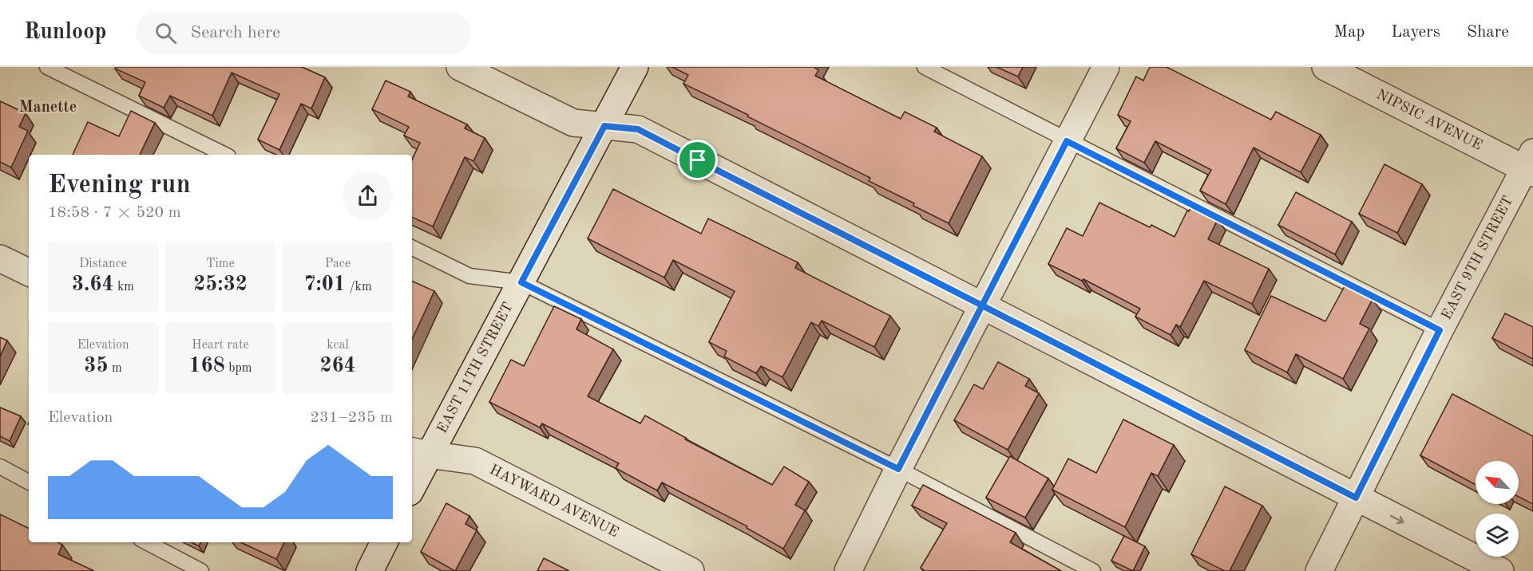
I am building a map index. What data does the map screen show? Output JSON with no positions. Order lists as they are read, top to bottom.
{
  "streets": {
    "street": [
      "NIPSIC AVENUE",
      "EAST 9TH STREET",
      "EAST 11TH STREET",
      "HAYWARD AVENUE"
    ]
  },
  "crossings": [
    ["NIPSIC AVENUE", "EAST 9TH STREET"],
    ["EAST 11TH STREET", "HAYWARD AVENUE"]
  ],
  "districts": ["Manette"],
  "north": "top left",
  "page": {
    "header": "Runloop",
    "search": "Search here",
    "nav": ["Map", "Layers", "Share"],
    "heading": ["Evening run", "18:58 · 7 × 520 m"],
    "stats": [
      ["Distance", "3.64 km"],
      ["Time", "25:32"],
      ["Pace", "7:01 /km"],
      ["Elevation", "35 m"],
      ["Heart rate", "168 bpm"],
      ["kcal", "264"]
    ],
    "chart": ["Elevation", "231–235 m"]
  }
}
